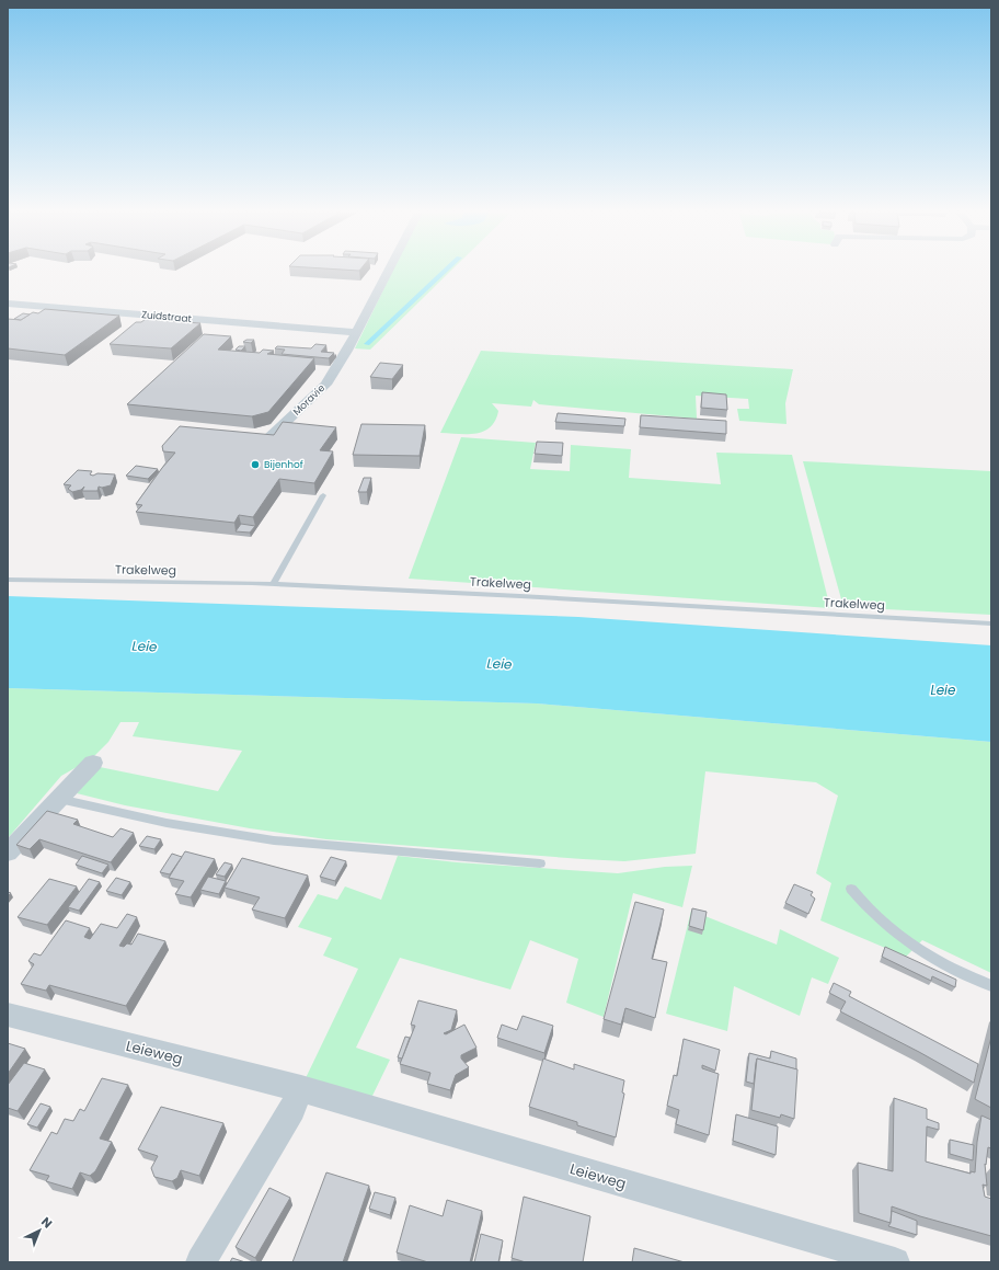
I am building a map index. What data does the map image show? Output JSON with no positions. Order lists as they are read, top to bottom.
{
  "streets": {
    "street": ["Zuidstraat", "Moravie", "Leieweg"],
    "lane": ["Trakelweg"]
  },
  "crossings": [
    ["Zuidstraat", "Moravie"]
  ],
  "water": ["Leie"],
  "places": ["Bijenhof"],
  "north": "top right"
}
